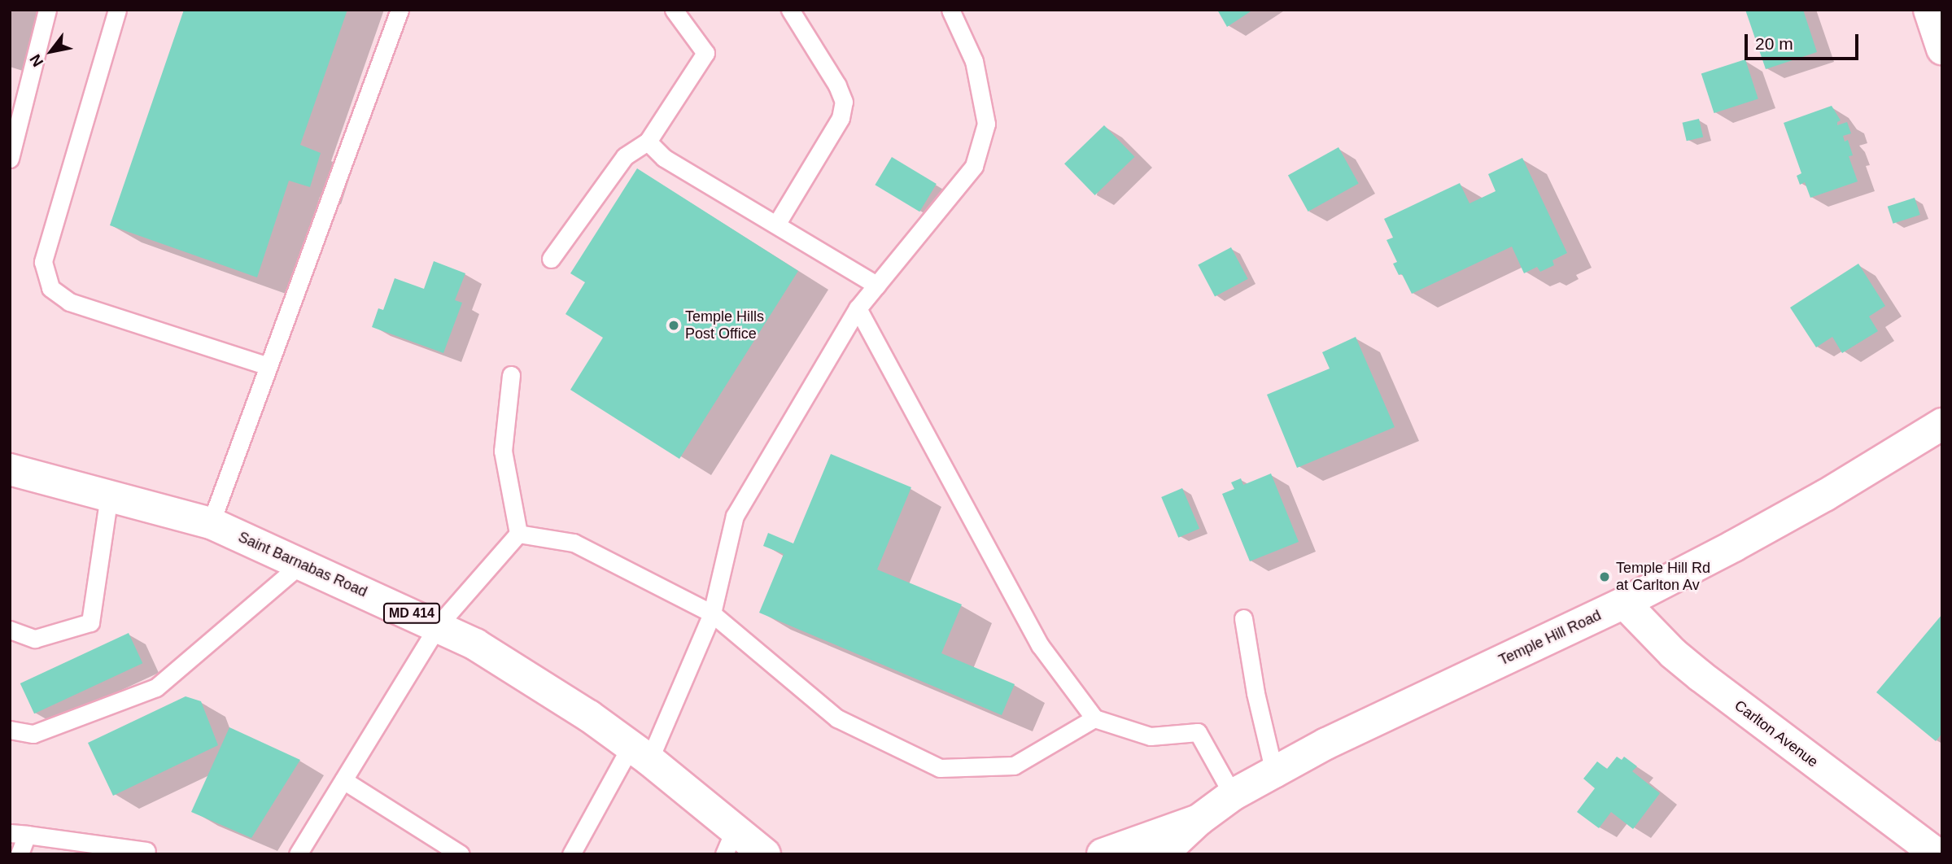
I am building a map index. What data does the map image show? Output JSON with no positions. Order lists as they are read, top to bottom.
{
  "streets": {
    "main road": [
      "Saint Barnabas Road",
      "MD 414",
      "Temple Hill Road",
      "Carlton Avenue"
    ]
  },
  "crossings": [
    ["Temple Hill Road", "Carlton Avenue"]
  ],
  "places": ["Temple Hills Post Office", "Temple Hill Rd at Carlton Av"],
  "scale_bar": "20 m",
  "north": "bottom left"
}
